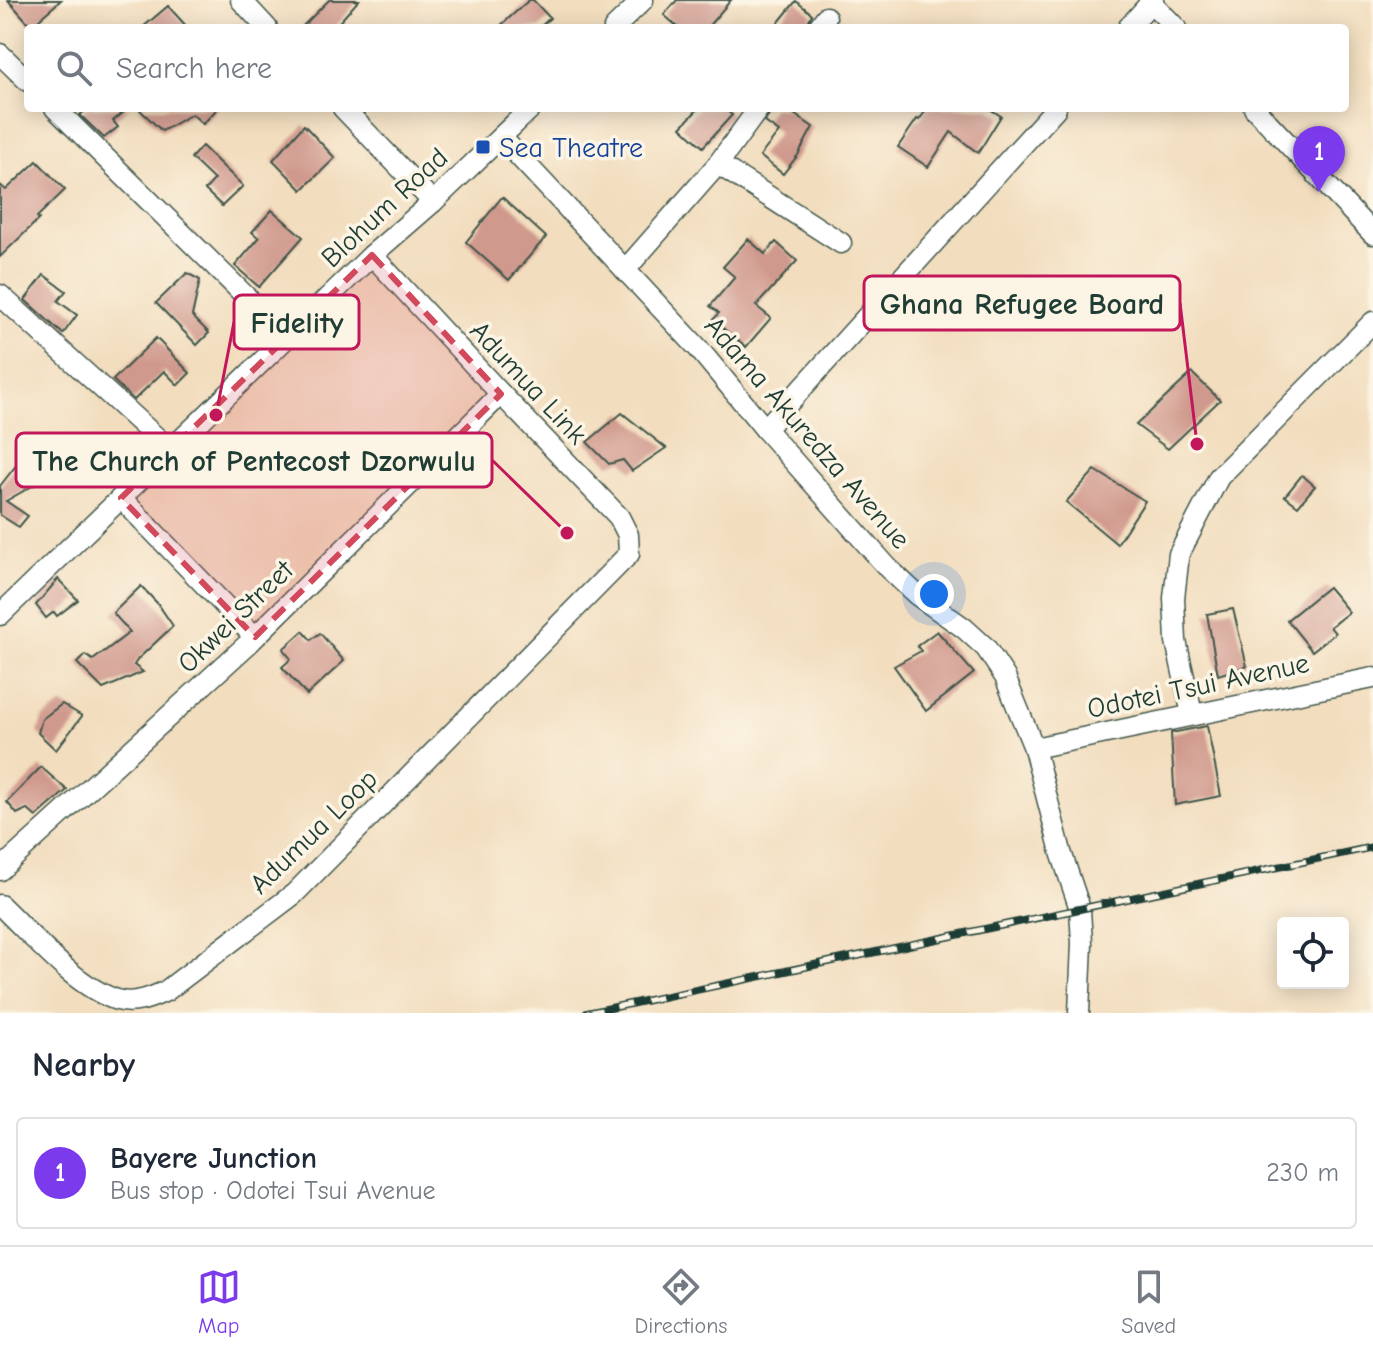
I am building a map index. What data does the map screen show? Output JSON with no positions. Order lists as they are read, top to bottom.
{
  "streets": {
    "street": [
      "Blohum Road",
      "Adumua Link",
      "Adama Akuredza Avenue",
      "Okwei Street",
      "Odotei Tsui Avenue",
      "Adumua Loop"
    ]
  },
  "crossings": [
    ["Blohum Road", "Adumua Link"],
    ["Blohum Road", "Adama Akuredza Avenue"],
    ["Adumua Link", "Okwei Street"],
    ["Adumua Link", "Adumua Loop"],
    ["Adama Akuredza Avenue", "Odotei Tsui Avenue"]
  ],
  "places": {
    "transit": ["Sea Theatre"],
    "other": ["Fidelity", "Ghana Refugee Board", "The Church of Pentecost Dzorwulu"]
  },
  "page": {
    "search": "Search here",
    "pins": "1",
    "heading": "Nearby",
    "list": [
      {
        "mark": "1",
        "name": "Bayere Junction",
        "note": "Bus stop · Odotei Tsui Avenue",
        "value": "230 m"
      }
    ],
    "nav": ["Map", "Directions", "Saved"]
  }
}
